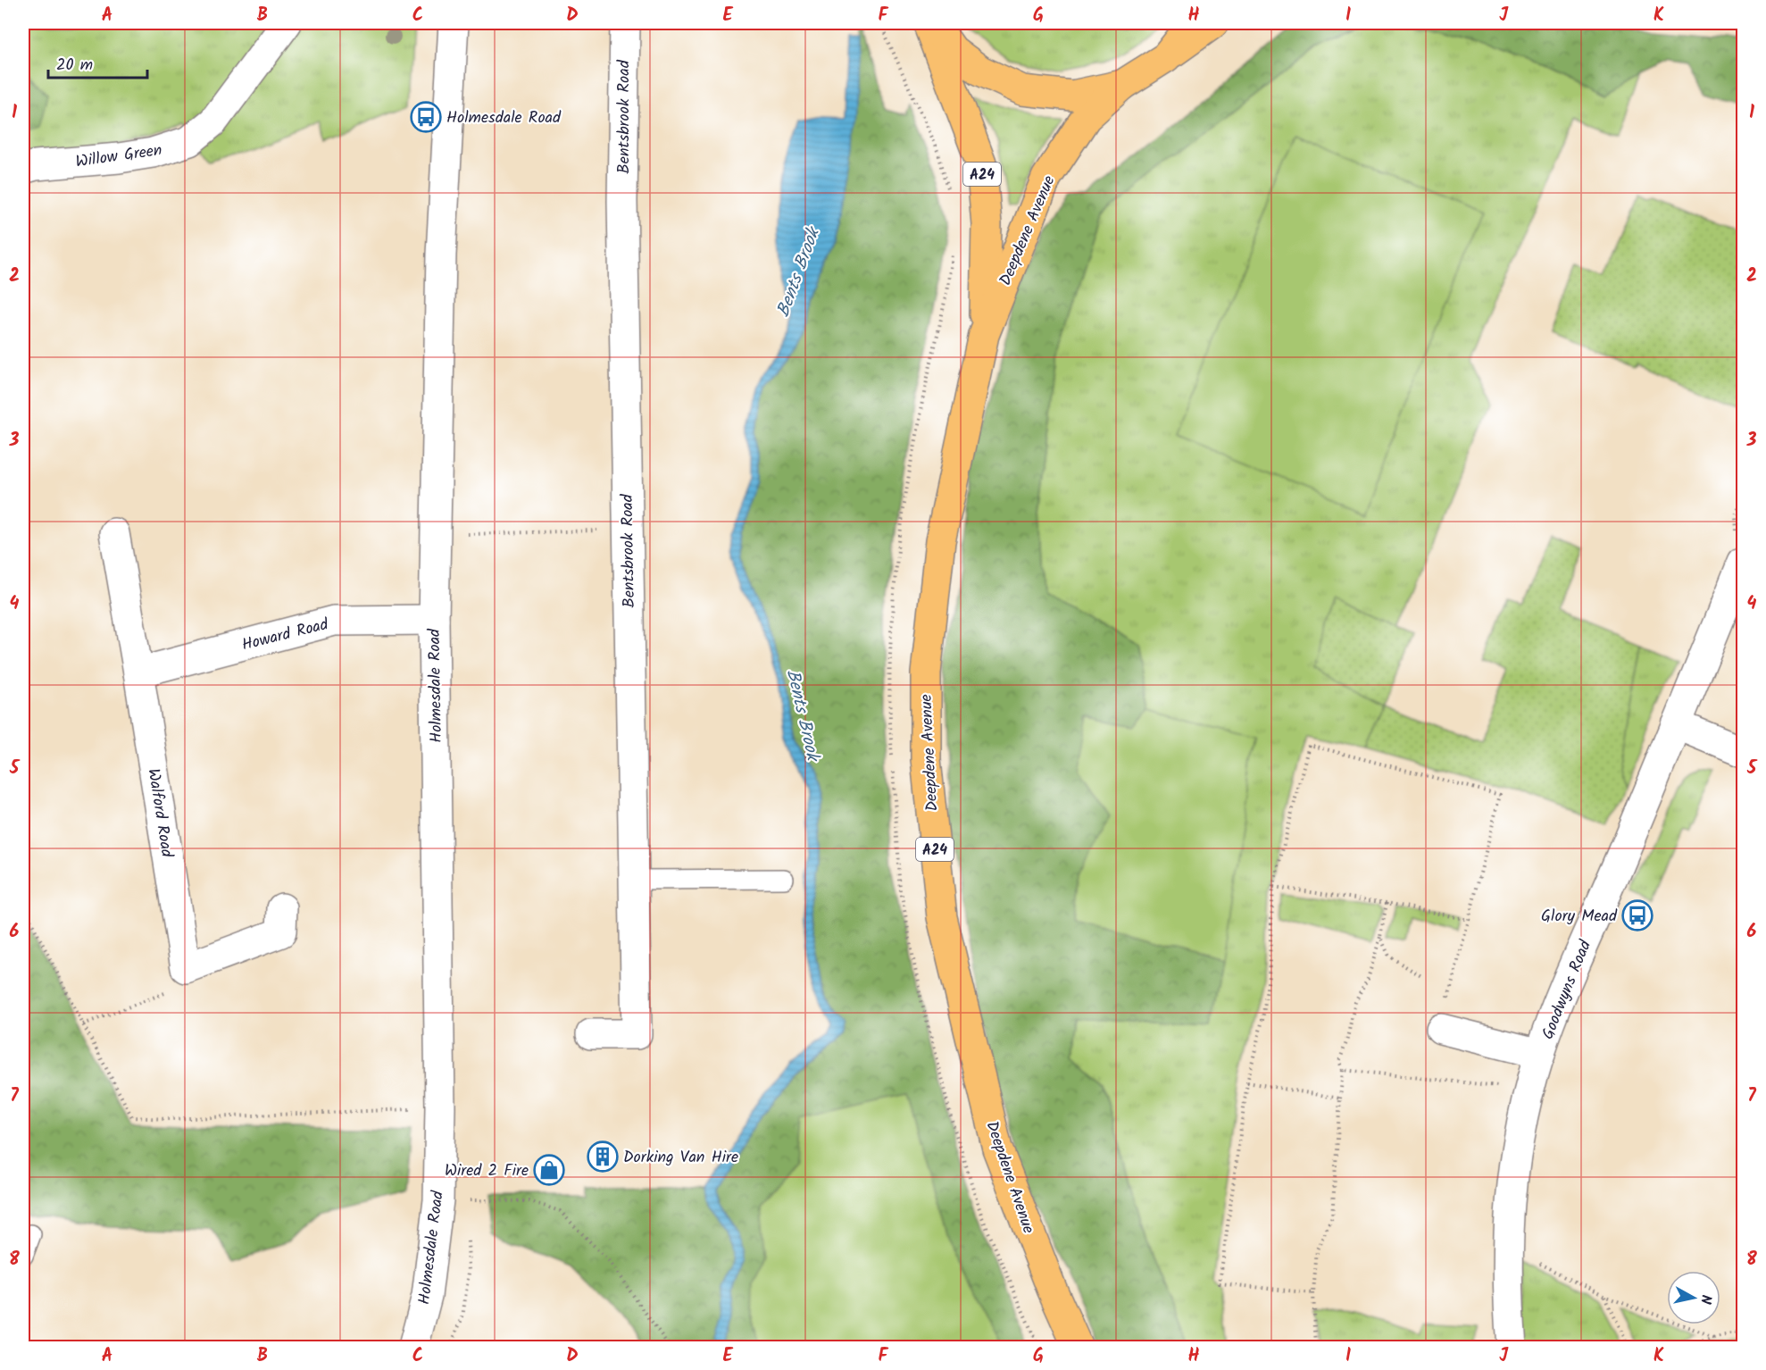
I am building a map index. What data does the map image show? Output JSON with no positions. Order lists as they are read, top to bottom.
{
  "streets": {
    "main road": ["A24", "Deepdene Avenue"],
    "street": [
      "Bentsbrook Road",
      "Willow Green",
      "Howard Road",
      "Holmesdale Road",
      "Walford Road",
      "Goodwyns Road"
    ]
  },
  "crossings": [
    ["Howard Road", "Holmesdale Road"],
    ["Howard Road", "Walford Road"]
  ],
  "water": ["Bents Brook"],
  "places": {
    "bus stop": ["Holmesdale Road", "Glory Mead"],
    "building": ["Dorking Van Hire"],
    "shop": ["Wired 2 Fire"]
  },
  "scale_bar": "20 m",
  "north": "right",
  "grid": {
    "columns": [
      "A",
      "B",
      "C",
      "D",
      "E",
      "F",
      "G",
      "H",
      "I",
      "J",
      "K"
    ],
    "rows": [
      "1",
      "2",
      "3",
      "4",
      "5",
      "6",
      "7",
      "8"
    ]
  }
}
